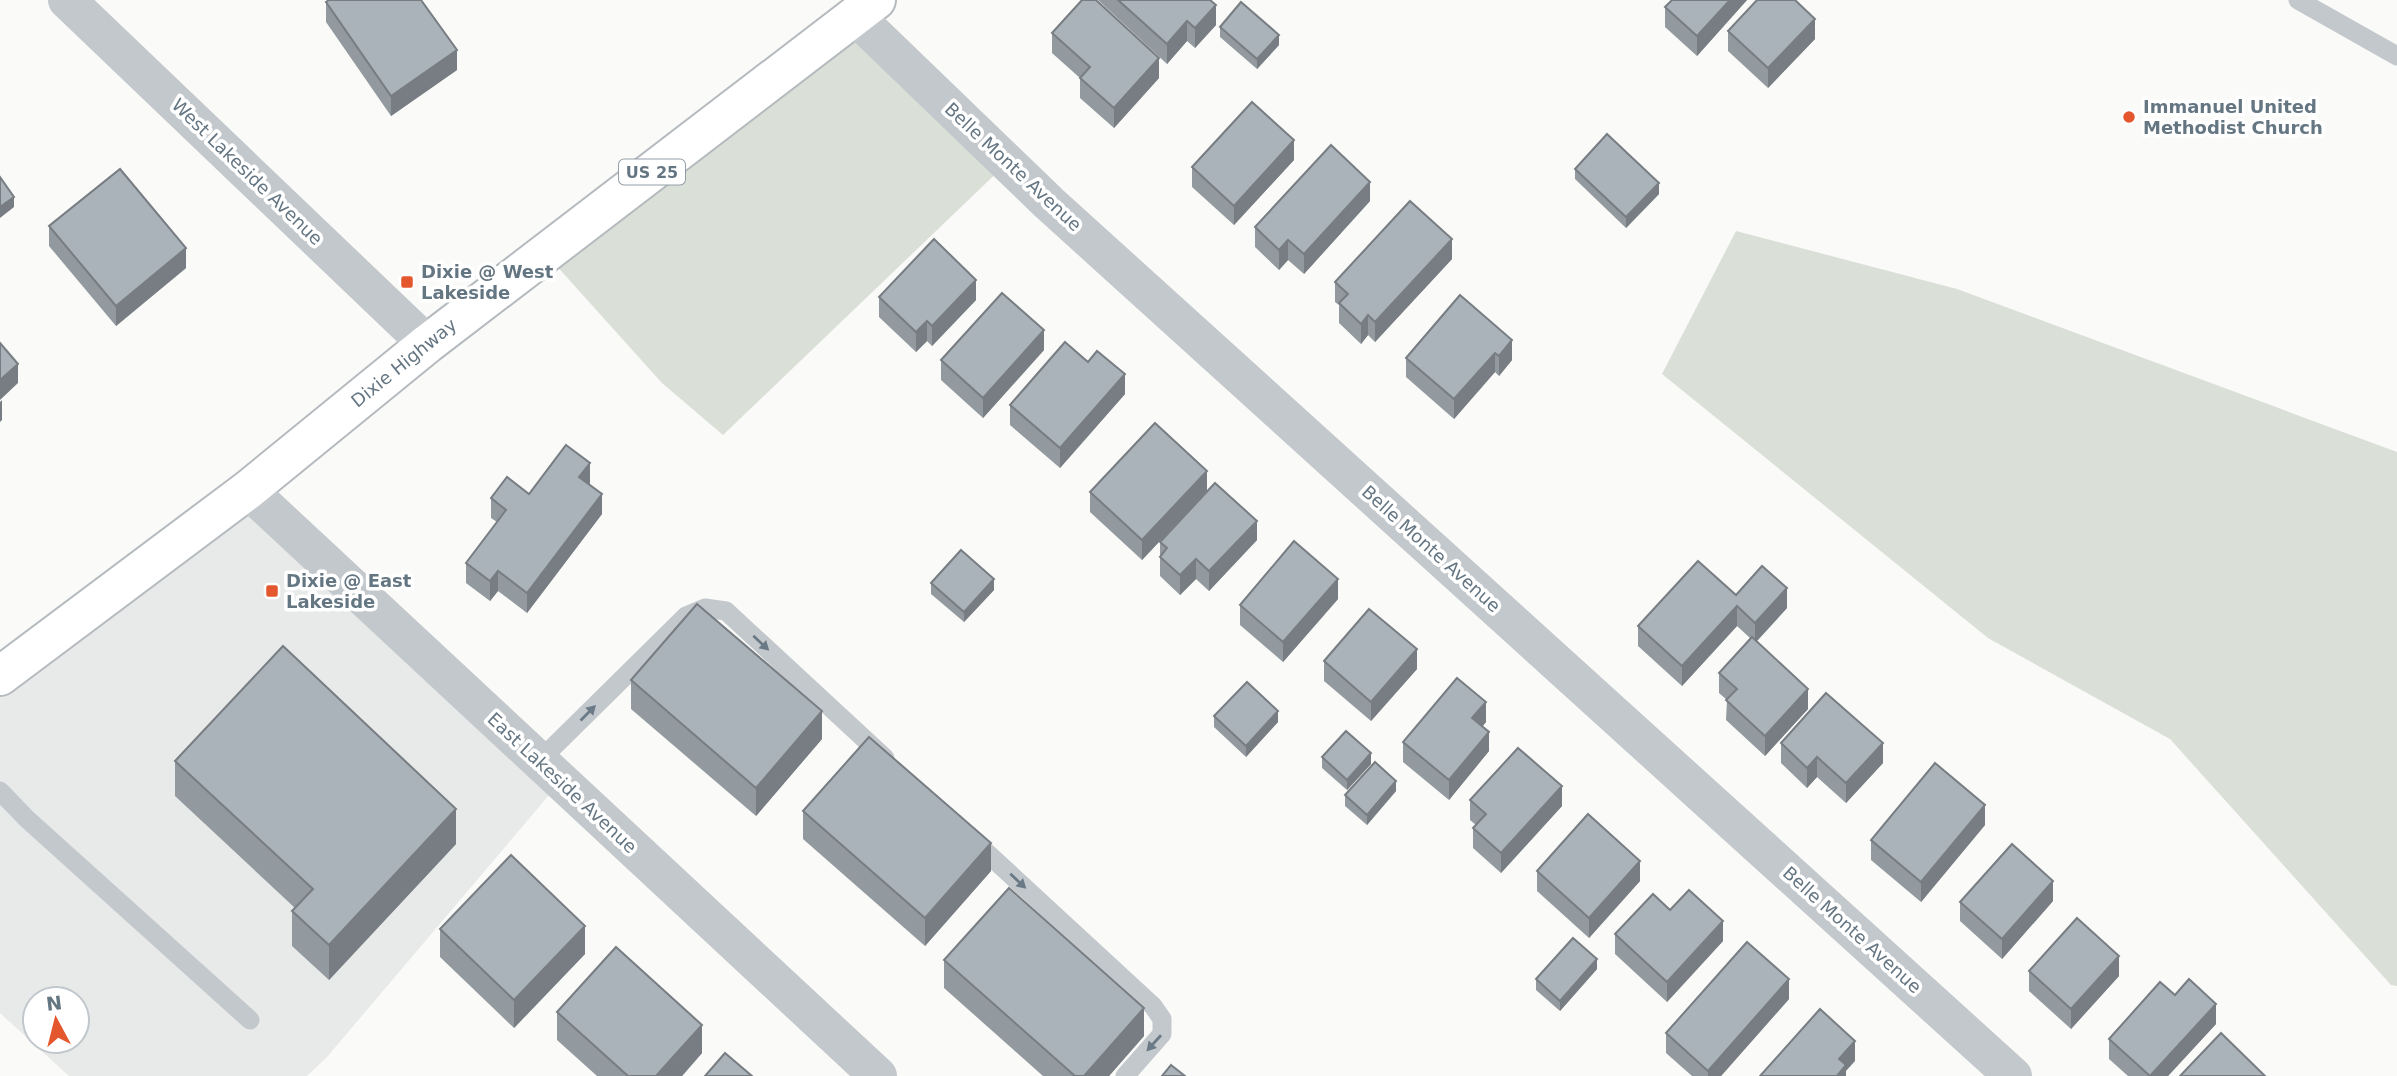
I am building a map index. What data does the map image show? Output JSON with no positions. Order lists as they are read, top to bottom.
{
  "streets": {
    "main road": ["US 25", "Dixie Highway"],
    "street": ["Belle Monte Avenue", "West Lakeside Avenue", "East Lakeside Avenue"]
  },
  "crossings": [
    ["Belle Monte Avenue", "Dixie Highway"],
    ["West Lakeside Avenue", "Dixie Highway"],
    ["Dixie Highway", "East Lakeside Avenue"]
  ],
  "places": {
    "other": ["Immanuel United Methodist Church"],
    "transit": ["Dixie @ West Lakeside", "Dixie @ East Lakeside"]
  },
  "north": "top"
}
